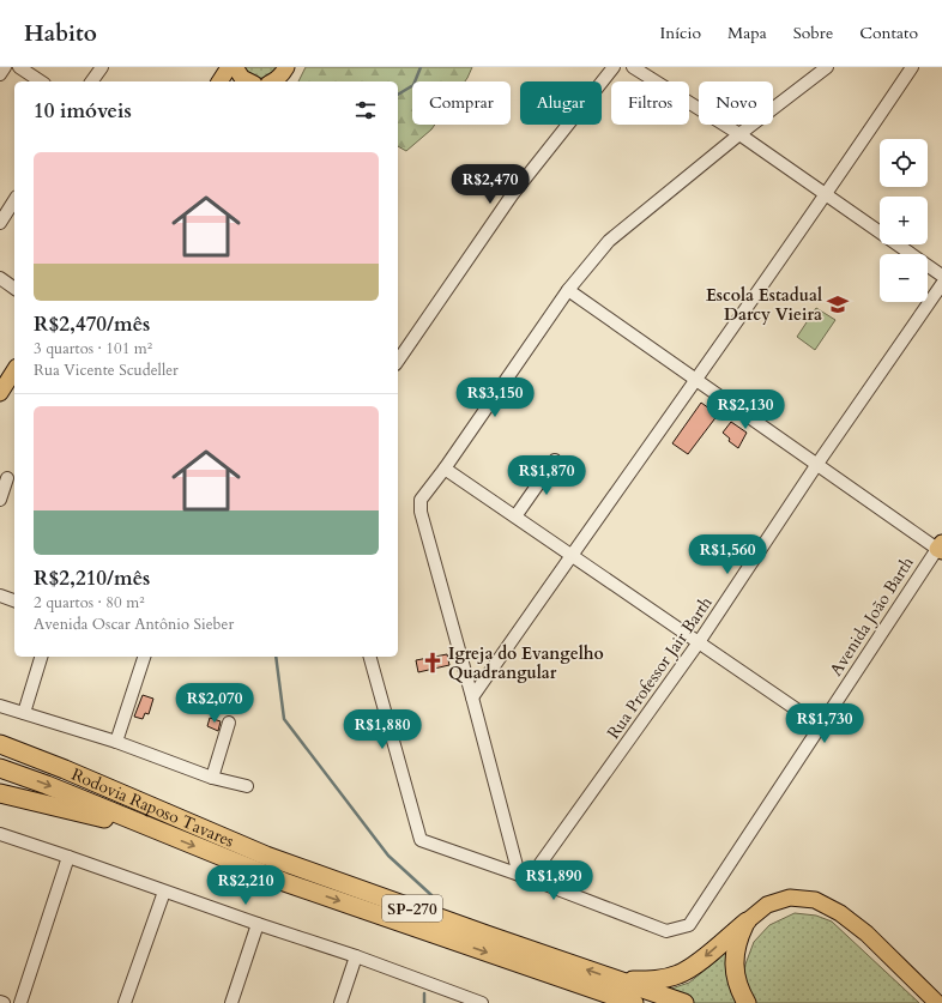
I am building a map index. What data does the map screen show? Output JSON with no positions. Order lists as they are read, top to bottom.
{
  "streets": {
    "highway": ["Rodovia Raposo Tavares", "SP-270"],
    "street": ["Avenida João Barth", "Rua Professor Jair Barth"]
  },
  "crossings": [
    ["Avenida João Barth", "Rua Professor Jair Barth"]
  ],
  "places": {
    "school or university": ["Escola Estadual Darcy Vieira"],
    "church": ["Igreja do Evangelho Quadrangular"]
  },
  "page": {
    "header": "Habito",
    "nav": [
      "Início",
      "Mapa",
      "Sobre",
      "Contato"
    ],
    "chip": [
      "Comprar",
      "Alugar",
      "Filtros",
      "Novo"
    ],
    "heading": "10 imóveis",
    "map_buttons": ["+", "−"],
    "list": [
      {
        "name": "R$2,470/mês",
        "note": "3 quartos · 101 m² · Rua Vicente Scudeller"
      },
      {
        "name": "R$2,210/mês",
        "note": "2 quartos · 80 m² · Avenida Oscar Antônio Sieber"
      }
    ],
    "price": [
      "R$2,470",
      "R$3,150",
      "R$2,130",
      "R$1,870",
      "R$1,560",
      "R$2,070",
      "R$1,730",
      "R$1,880",
      "R$1,890",
      "R$2,210"
    ]
  }
}
